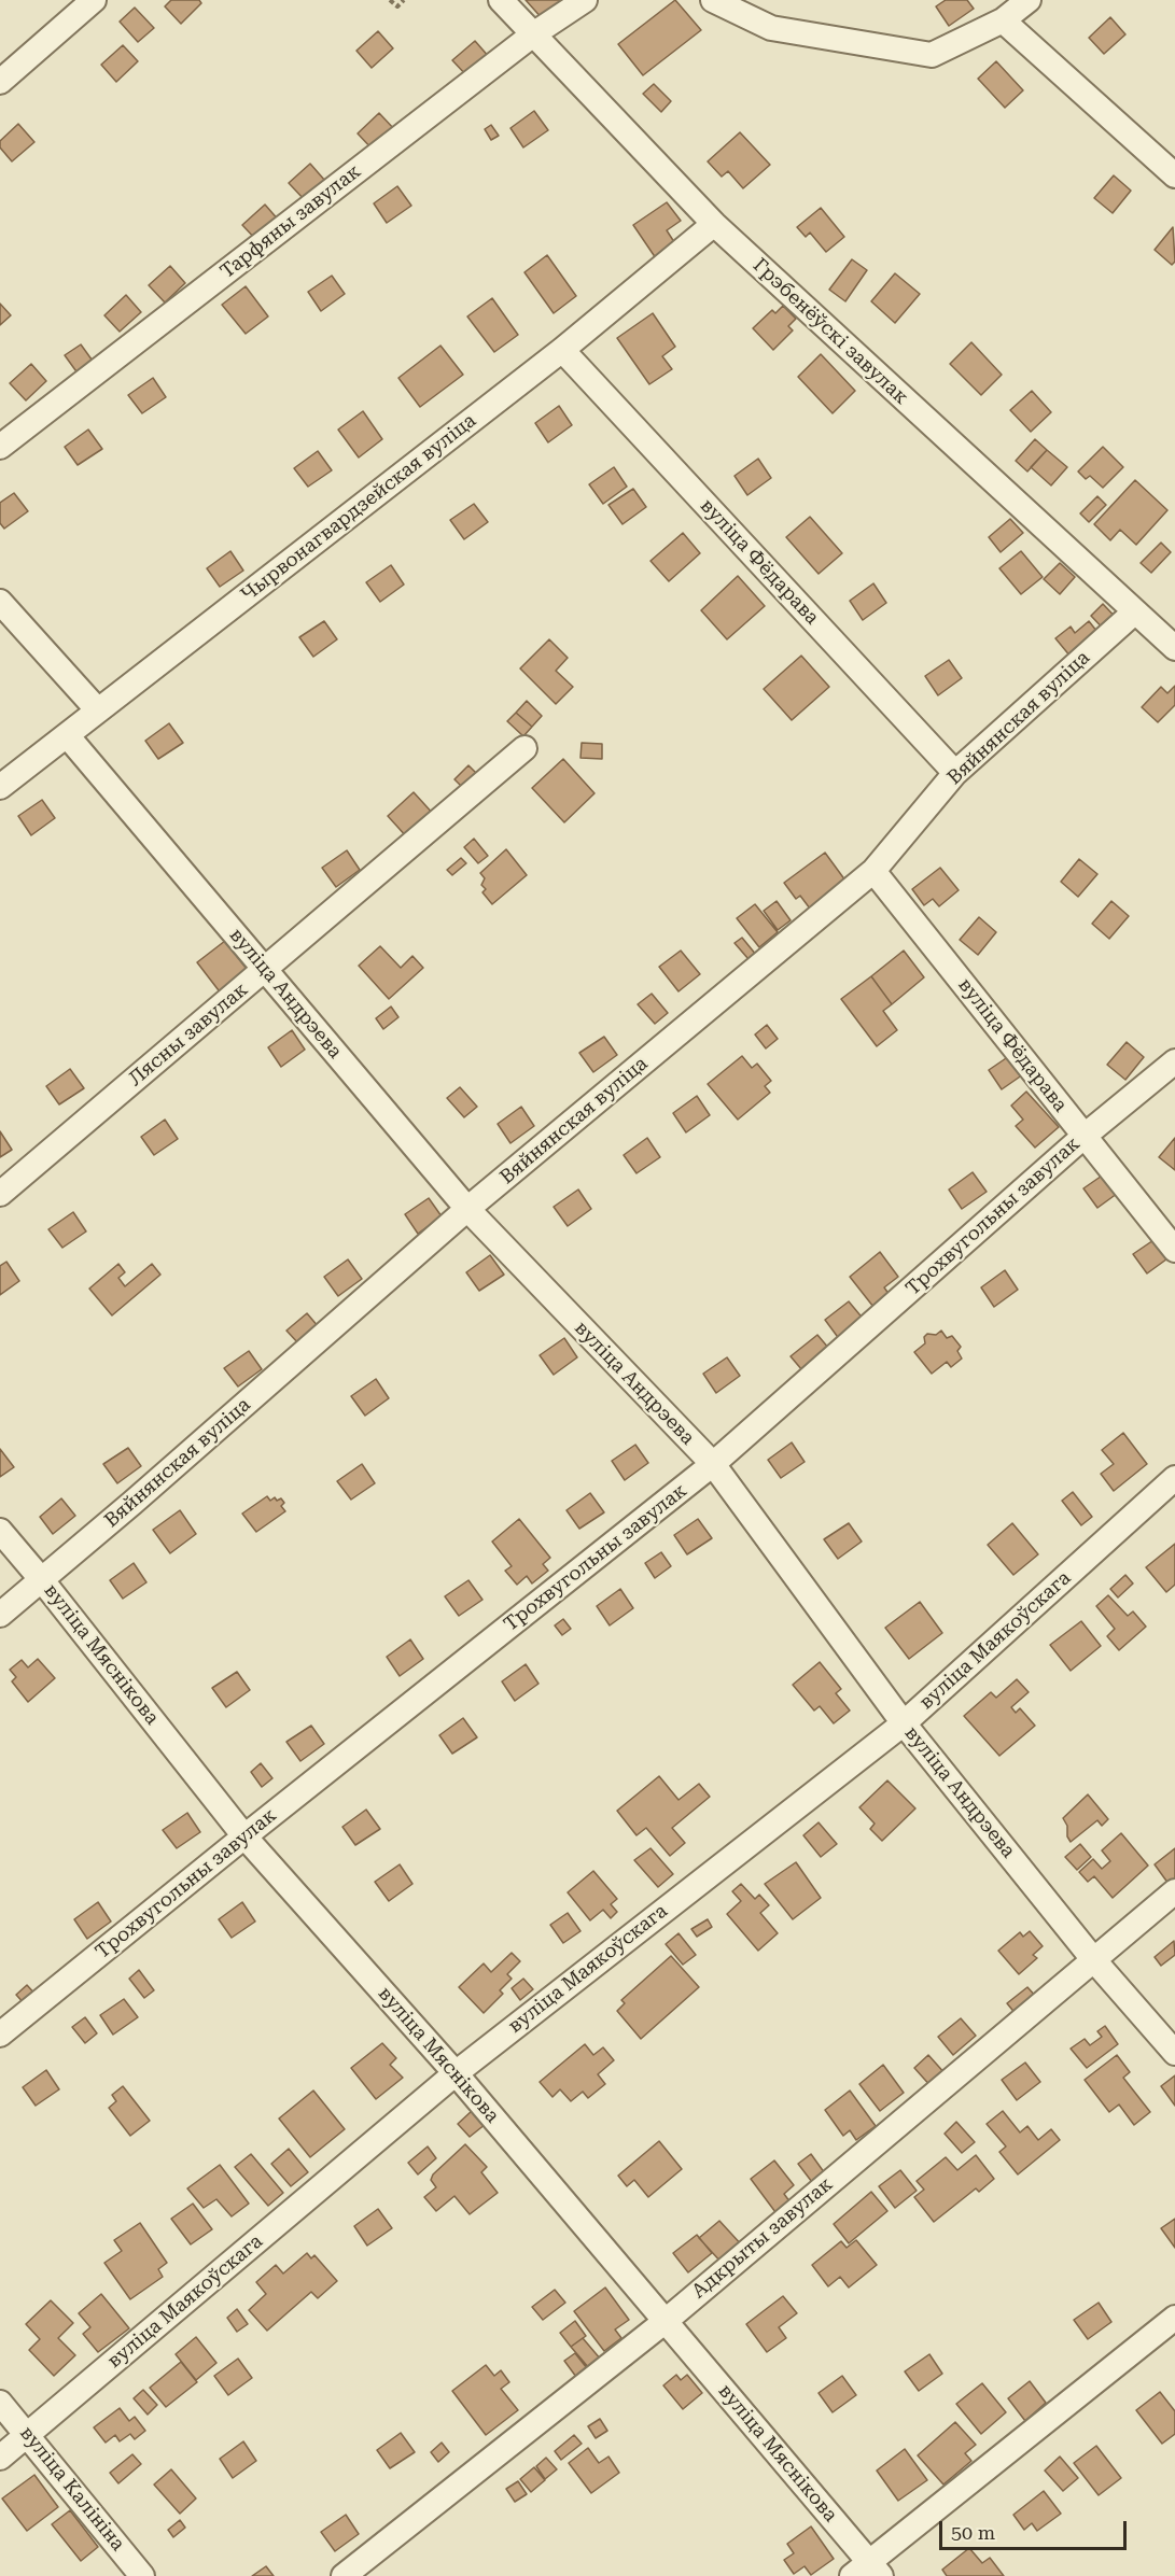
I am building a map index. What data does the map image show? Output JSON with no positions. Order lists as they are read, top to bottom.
{
  "streets": {
    "street": [
      "Тарфяны завулак",
      "Грэбенёўскі завулак",
      "Чырвонагвардзейская вуліца",
      "вуліца Фёдарава",
      "Вяйнянская вуліца",
      "вуліца Андрэева",
      "Лясны завулак",
      "Трохвугольны завулак",
      "вуліца Маякоўскага",
      "вуліца Мяснікова",
      "Адкрыты завулак",
      "вуліца Калініна"
    ]
  },
  "crossings": [
    ["Тарфяны завулак", "Грэбенёўскі завулак"],
    ["Грэбенёўскі завулак", "Чырвонагвардзейская вуліца"],
    ["Грэбенёўскі завулак", "Вяйнянская вуліца"],
    ["Чырвонагвардзейская вуліца", "вуліца Фёдарава"],
    ["Чырвонагвардзейская вуліца", "вуліца Андрэева"],
    ["вуліца Фёдарава", "Вяйнянская вуліца"],
    ["вуліца Фёдарава", "Трохвугольны завулак"],
    ["Вяйнянская вуліца", "вуліца Андрэева"],
    ["Вяйнянская вуліца", "вуліца Мяснікова"],
    ["вуліца Андрэева", "Лясны завулак"],
    ["вуліца Андрэева", "Трохвугольны завулак"],
    ["вуліца Андрэева", "вуліца Маякоўскага"],
    ["вуліца Андрэева", "Адкрыты завулак"],
    ["Трохвугольны завулак", "вуліца Мяснікова"],
    ["вуліца Маякоўскага", "вуліца Мяснікова"],
    ["вуліца Маякоўскага", "вуліца Калініна"],
    ["вуліца Мяснікова", "Адкрыты завулак"]
  ],
  "scale_bar": "50 m"
}
